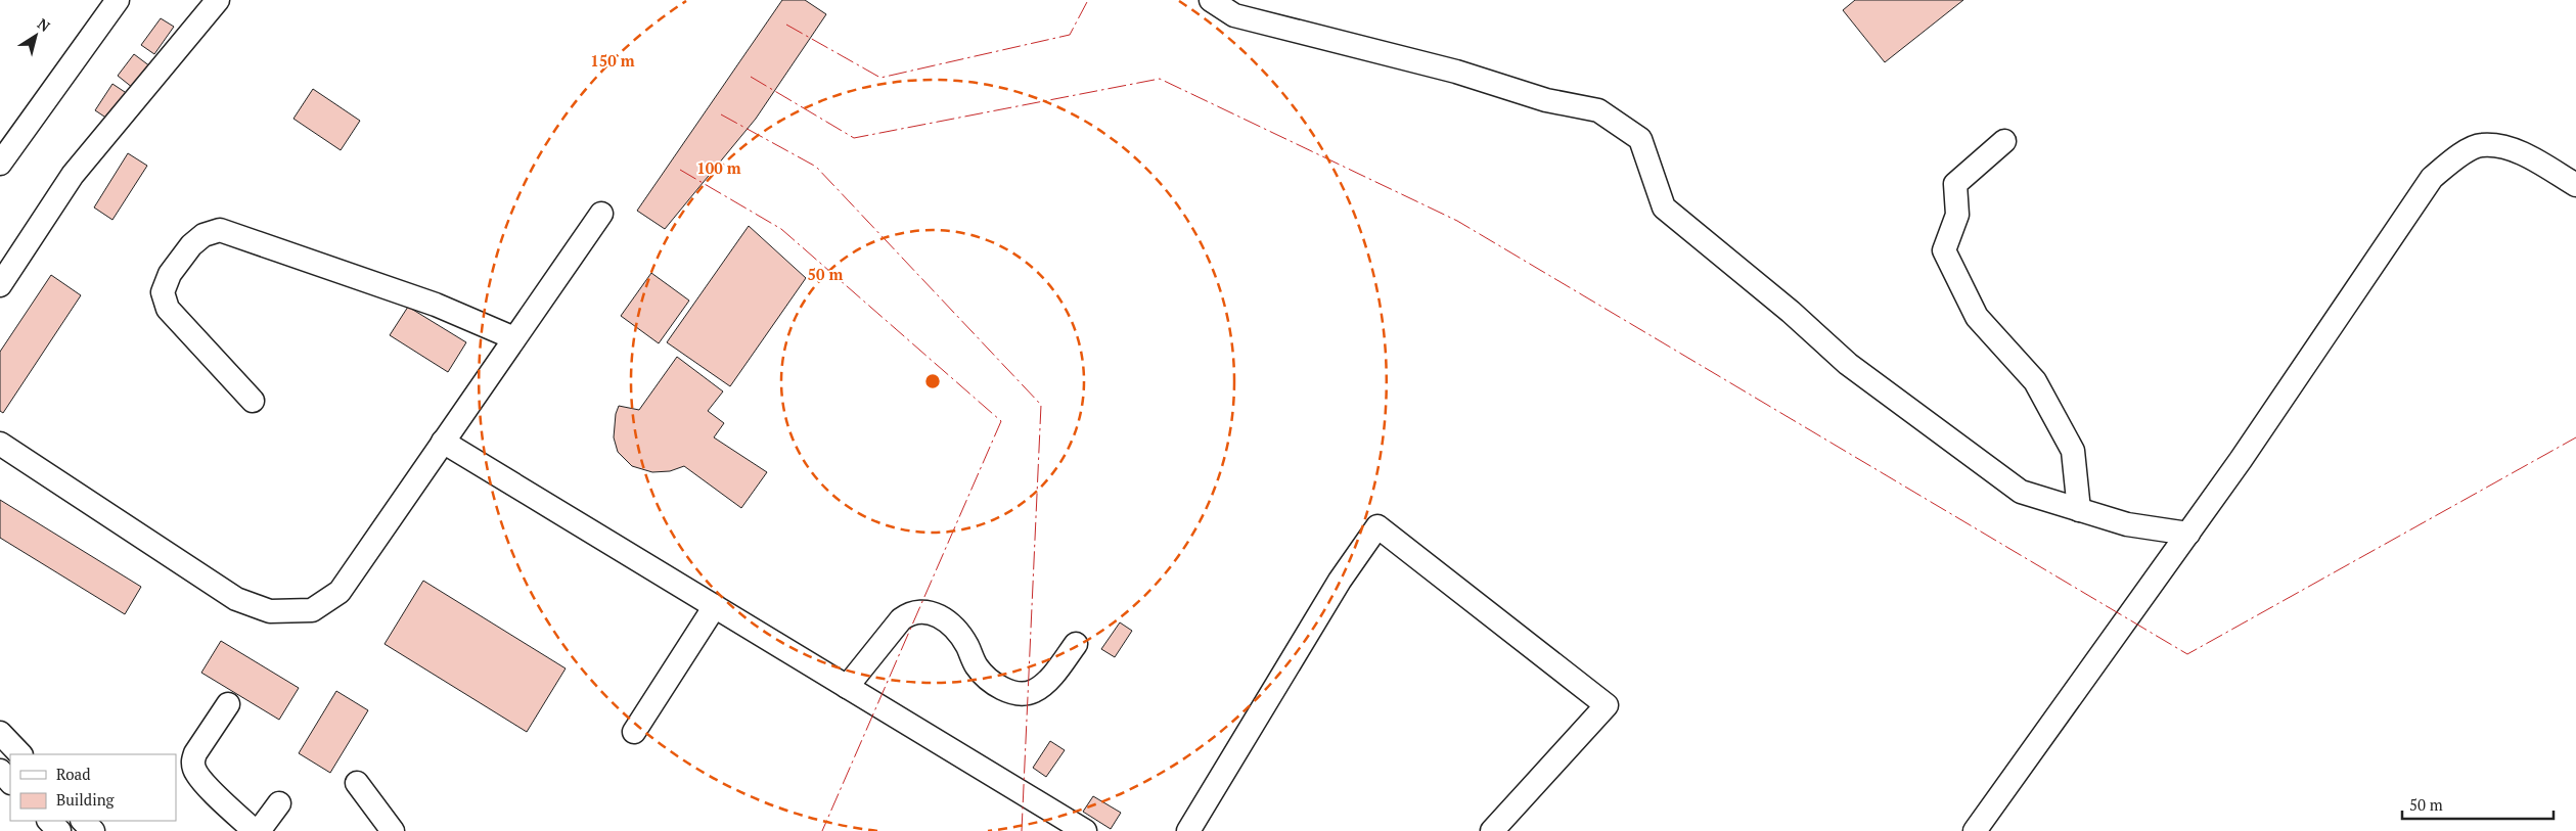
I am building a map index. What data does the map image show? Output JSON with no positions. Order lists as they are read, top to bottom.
{
  "legend": ["Road", "Building"],
  "scale_bar": "50 m",
  "north": "top right",
  "rings": ["150 m", "100 m", "50 m"]
}
